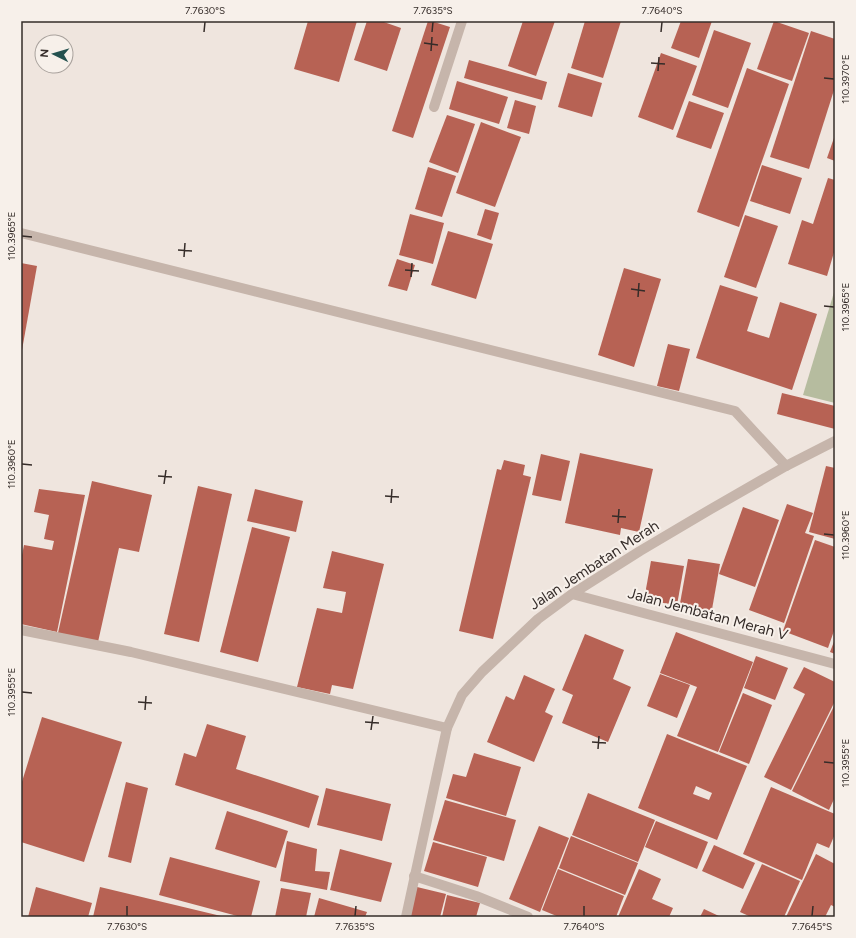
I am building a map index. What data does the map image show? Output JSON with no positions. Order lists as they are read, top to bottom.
{
  "streets": {
    "street": ["Jalan Jembatan Merah", "Jalan Jembatan Merah V"]
  },
  "crossings": [
    ["Jalan Jembatan Merah", "Jalan Jembatan Merah V"]
  ],
  "north": "left",
  "coordinates": [
    "7.7630°S",
    "7.7635°S",
    "7.7640°S",
    "110.3970°E",
    "110.3965°E",
    "110.3960°E",
    "110.3955°E",
    "7.7645°S"
  ]
}
